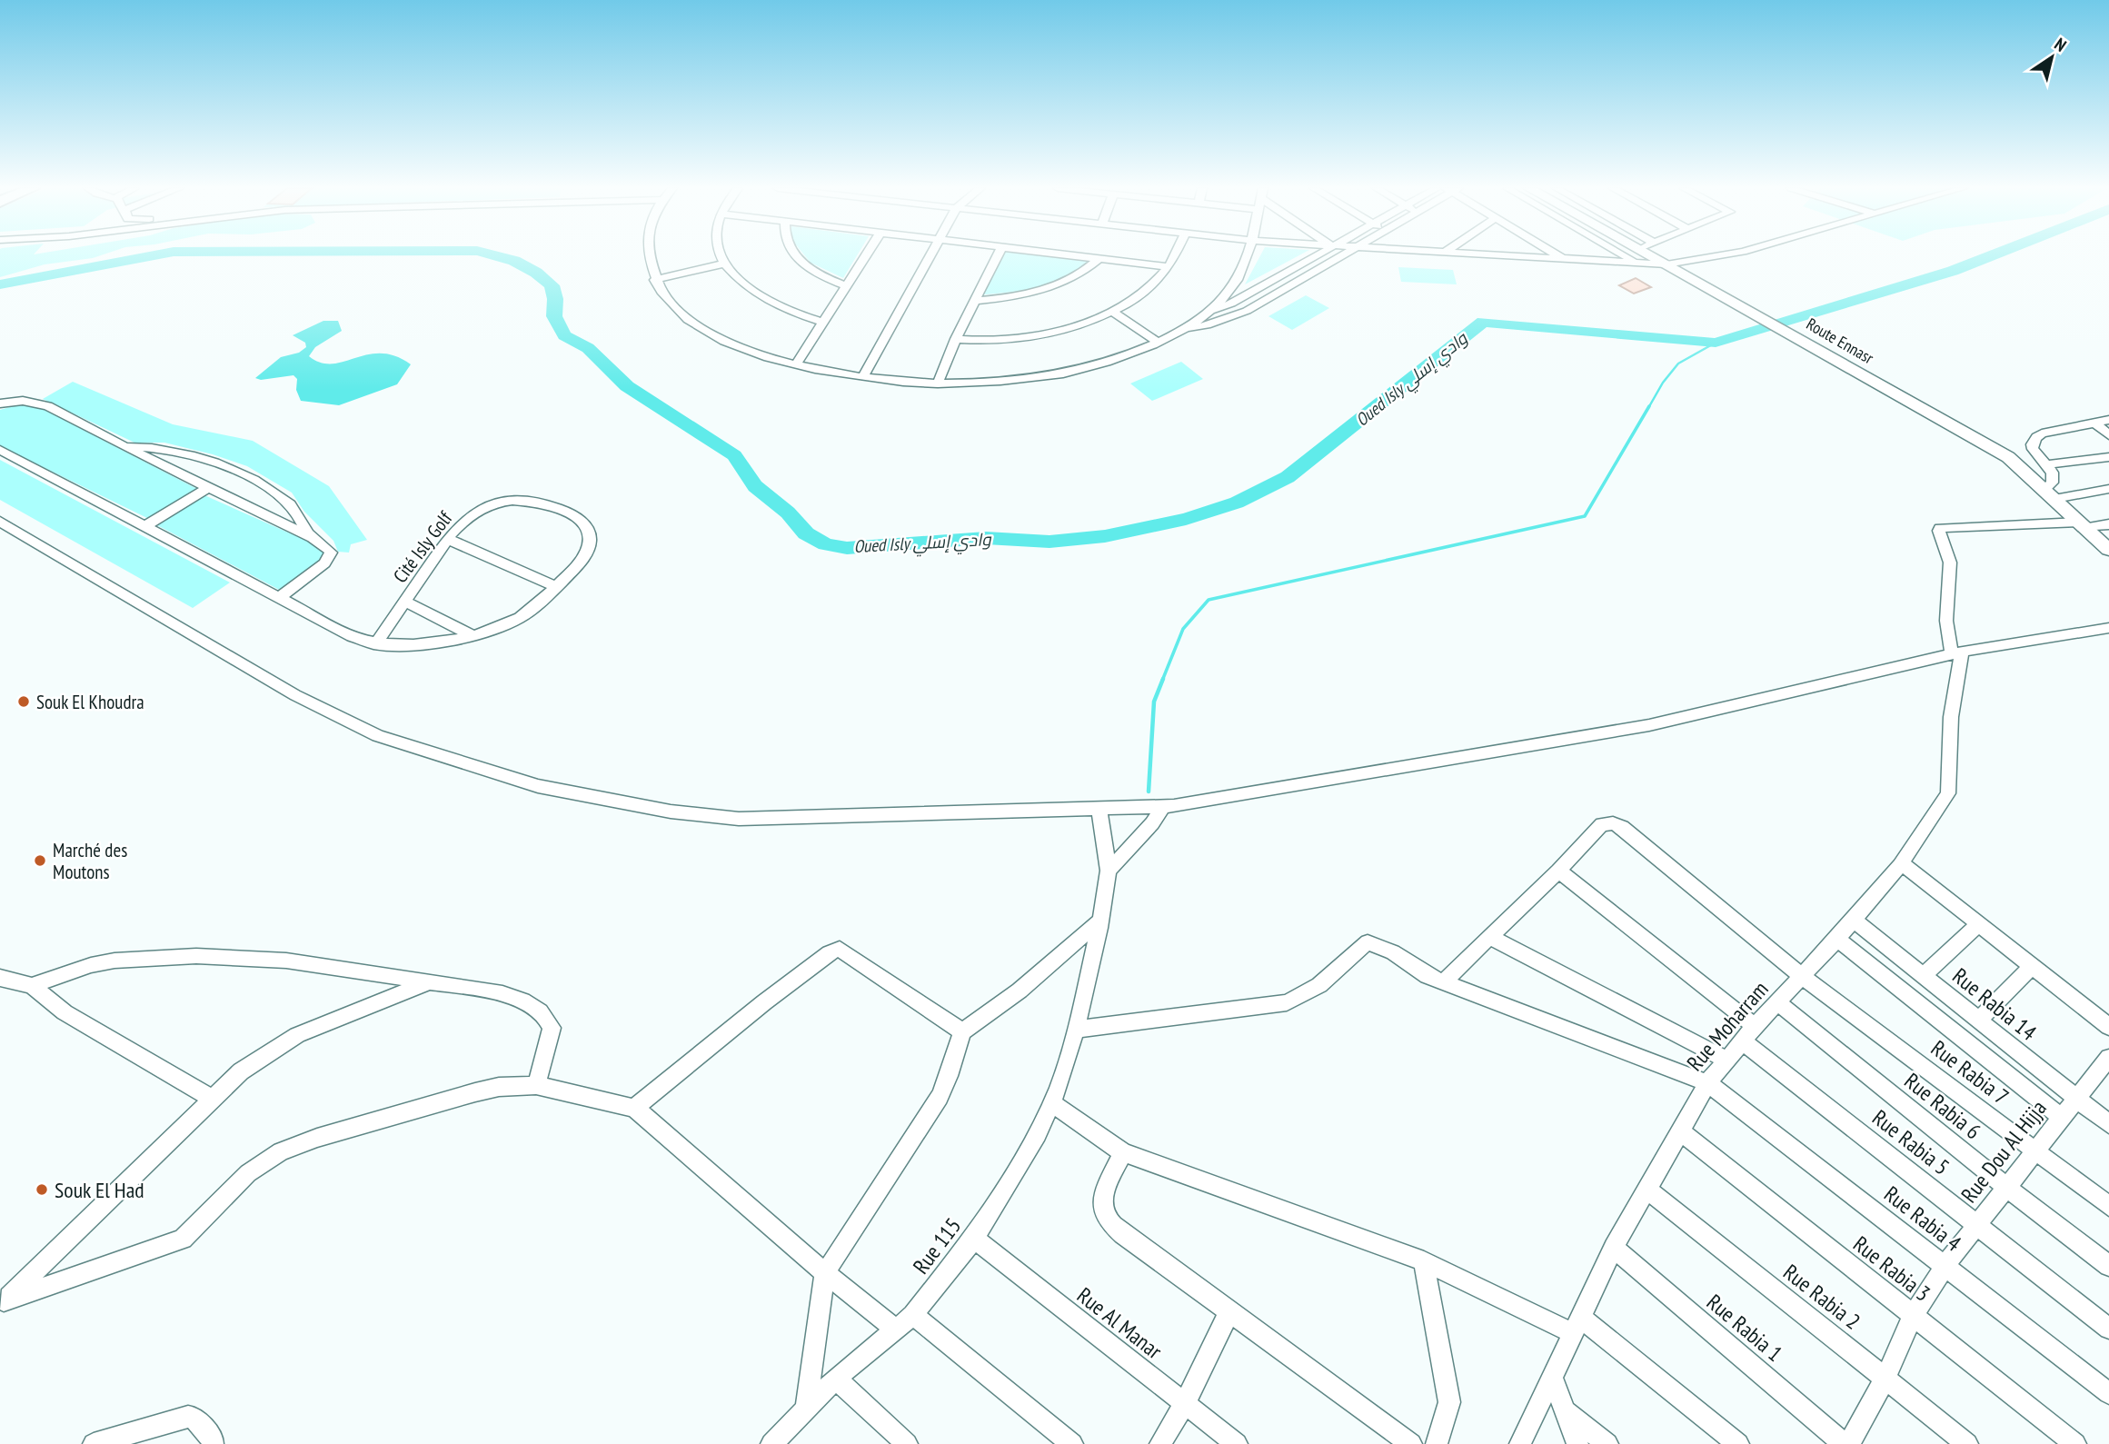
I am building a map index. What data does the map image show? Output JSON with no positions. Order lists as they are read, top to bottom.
{
  "streets": {
    "main road": ["Route Ennasr"],
    "street": [
      "Cité Isly Golf",
      "Rue Rabia 14",
      "Rue Moharram",
      "Rue Rabia 7",
      "Rue Rabia 6",
      "Rue Rabia 5",
      "Rue Dou Al Hijja",
      "Rue Rabia 4",
      "Rue 115",
      "Rue Rabia 3",
      "Rue Rabia 2",
      "Rue Al Manar",
      "Rue Rabia 1"
    ]
  },
  "crossings": [
    ["Route Ennasr", "Rue Moharram"],
    ["Rue Rabia 14", "Rue Moharram"],
    ["Rue Rabia 14", "Rue Dou Al Hijja"],
    ["Rue Moharram", "Rue Rabia 7"],
    ["Rue Moharram", "Rue Rabia 6"],
    ["Rue Moharram", "Rue Rabia 5"],
    ["Rue Moharram", "Rue Rabia 4"],
    ["Rue Moharram", "Rue Rabia 3"],
    ["Rue Moharram", "Rue Rabia 2"],
    ["Rue Moharram", "Rue Rabia 1"],
    ["Rue Rabia 7", "Rue Dou Al Hijja"],
    ["Rue Rabia 7", "Rue Rabia 4"],
    ["Rue Rabia 6", "Rue Dou Al Hijja"],
    ["Rue Rabia 5", "Rue Dou Al Hijja"],
    ["Rue Dou Al Hijja", "Rue Rabia 4"],
    ["Rue Dou Al Hijja", "Rue Rabia 3"],
    ["Rue Dou Al Hijja", "Rue Rabia 2"],
    ["Rue Rabia 4", "Rue 115"],
    ["Rue 115", "Rue Al Manar"]
  ],
  "water": ["Oued Isly وادي إسلي"],
  "places": ["Souk El Khoudra", "Marché des Moutons", "Souk El Had"],
  "north": "top right"
}
